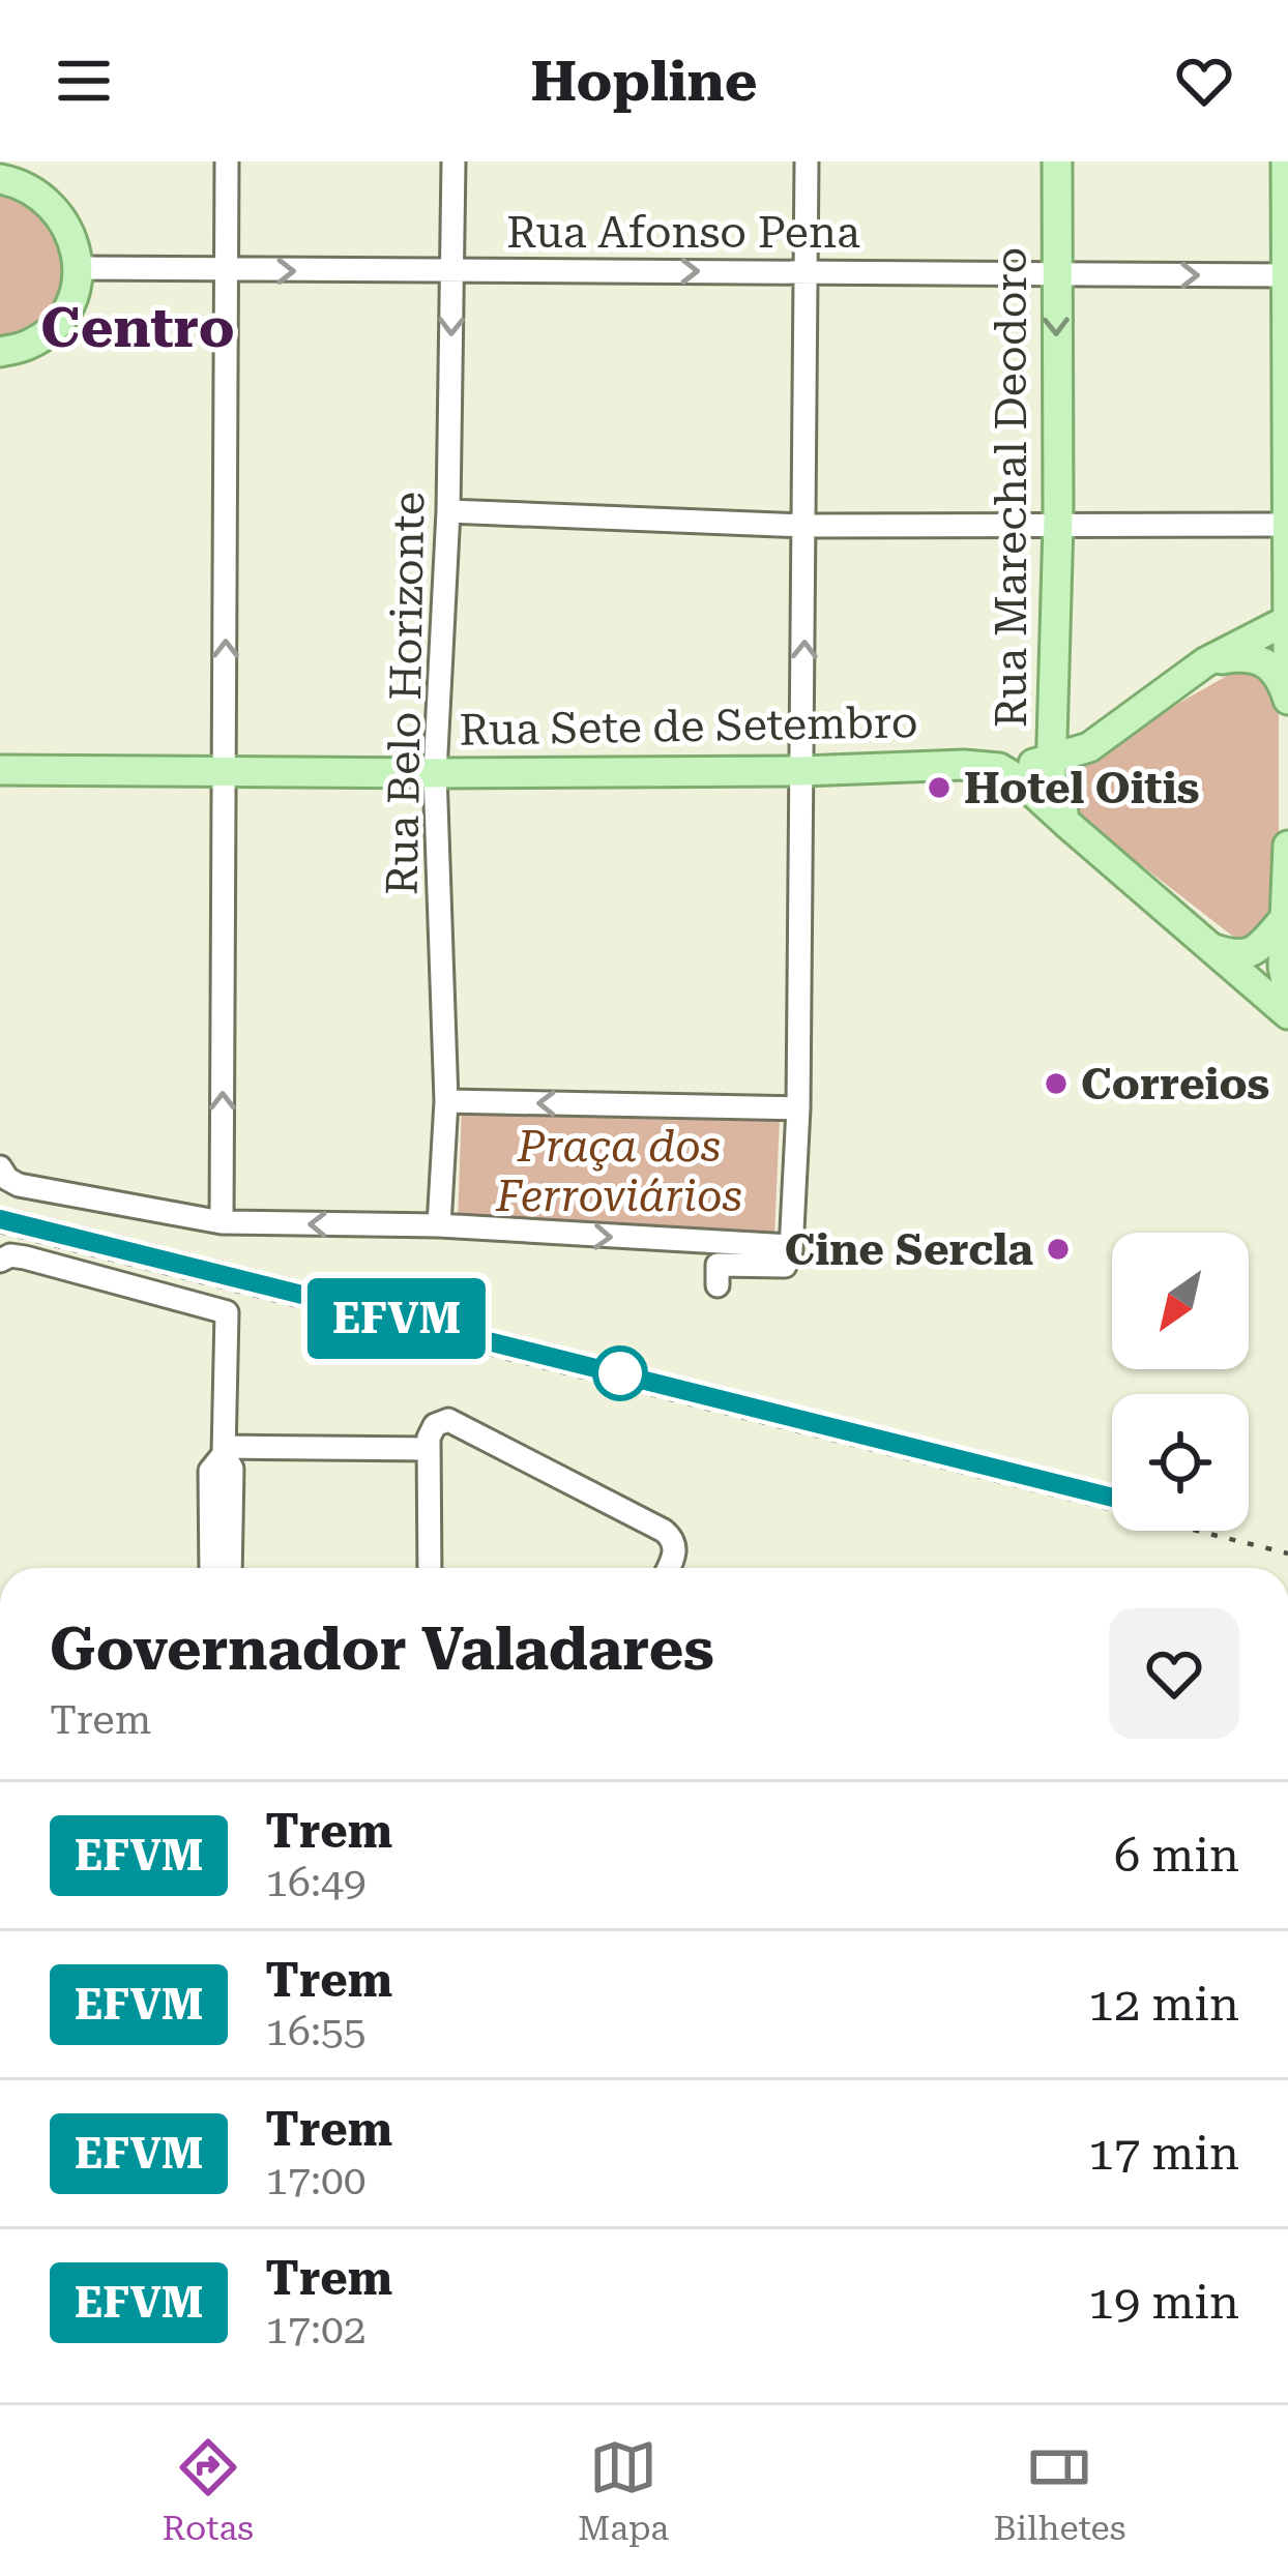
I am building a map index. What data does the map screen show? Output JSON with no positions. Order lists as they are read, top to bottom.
{
  "streets": {
    "main road": ["Rua Marechal Deodoro", "Rua Sete de Setembro"],
    "street": ["Rua Afonso Pena", "Rua Belo Horizonte"]
  },
  "crossings": [
    ["Rua Afonso Pena", "Rua Marechal Deodoro"],
    ["Rua Afonso Pena", "Rua Belo Horizonte"],
    ["Rua Marechal Deodoro", "Rua Sete de Setembro"],
    ["Rua Belo Horizonte", "Rua Sete de Setembro"]
  ],
  "one_way": ["Rua Afonso Pena"],
  "districts": ["Centro"],
  "parks": ["Praça dos Ferroviários"],
  "places": ["Hotel Oitis", "Correios", "Cine Sercla"],
  "north": "bottom left",
  "page": {
    "header": "Hopline",
    "on_map": "EFVM",
    "heading": ["Governador Valadares", "Trem"],
    "list": [
      {
        "mark": "EFVM",
        "name": "Trem",
        "note": "16:49",
        "value": "6 min"
      },
      {
        "mark": "EFVM",
        "name": "Trem",
        "note": "16:55",
        "value": "12 min"
      },
      {
        "mark": "EFVM",
        "name": "Trem",
        "note": "17:00",
        "value": "17 min"
      },
      {
        "mark": "EFVM",
        "name": "Trem",
        "note": "17:02",
        "value": "19 min"
      }
    ],
    "tabs": ["Rotas", "Mapa", "Bilhetes"]
  }
}
